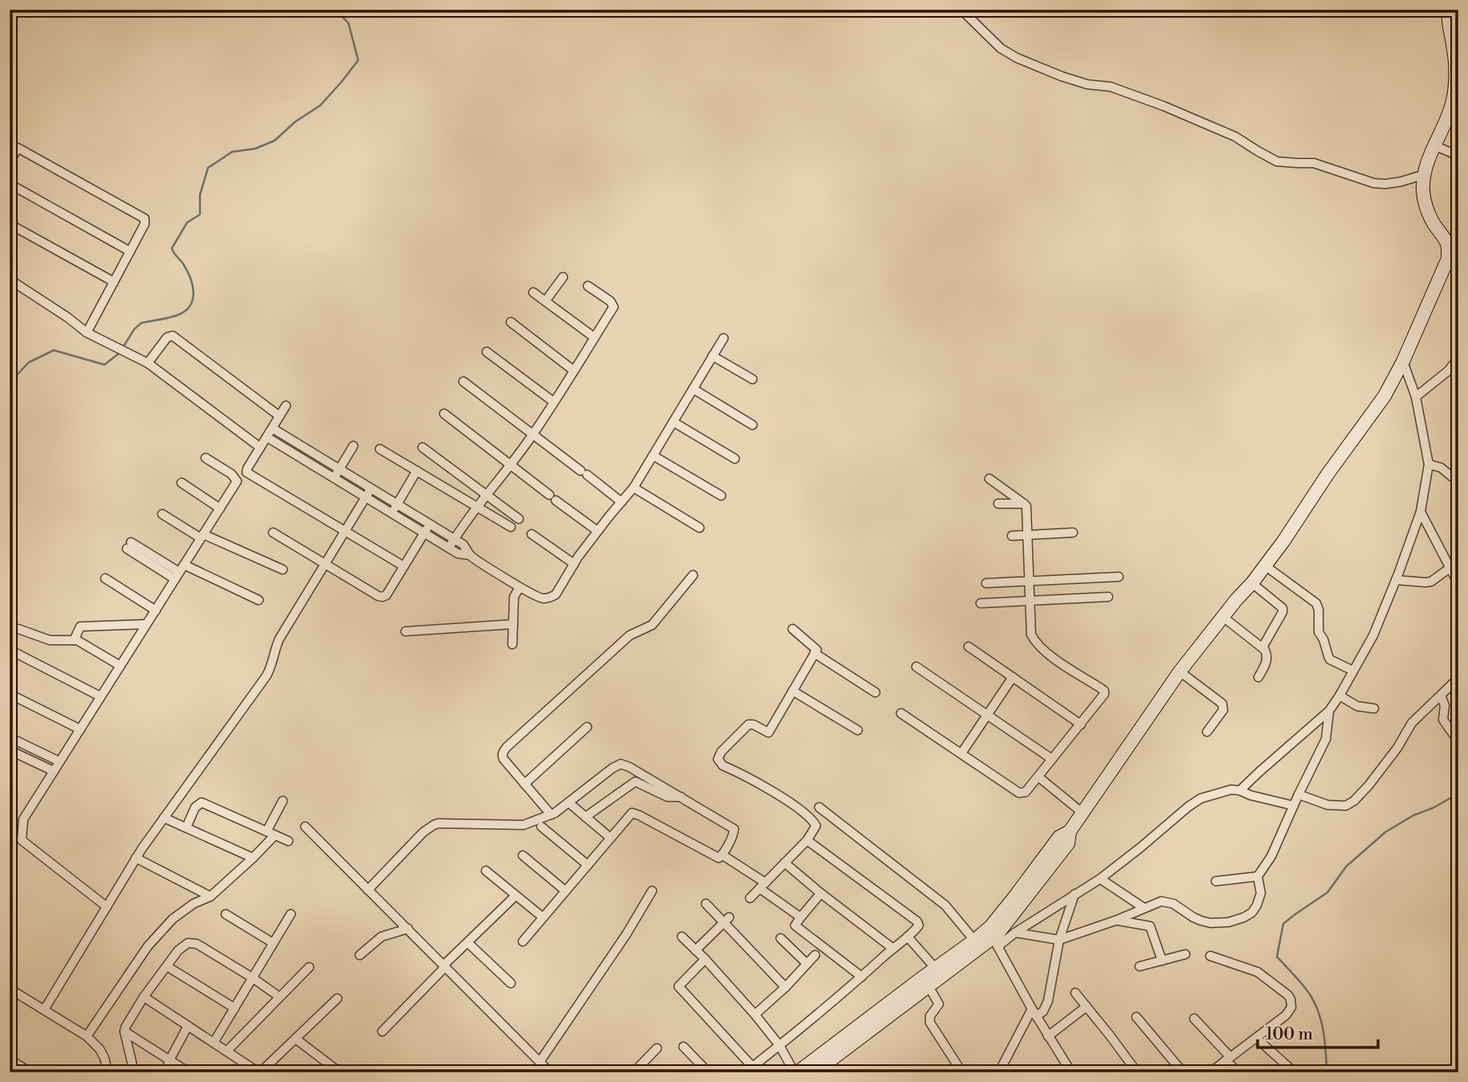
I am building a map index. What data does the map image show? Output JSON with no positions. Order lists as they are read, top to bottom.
{
  "scale_bar": "100 m"
}
